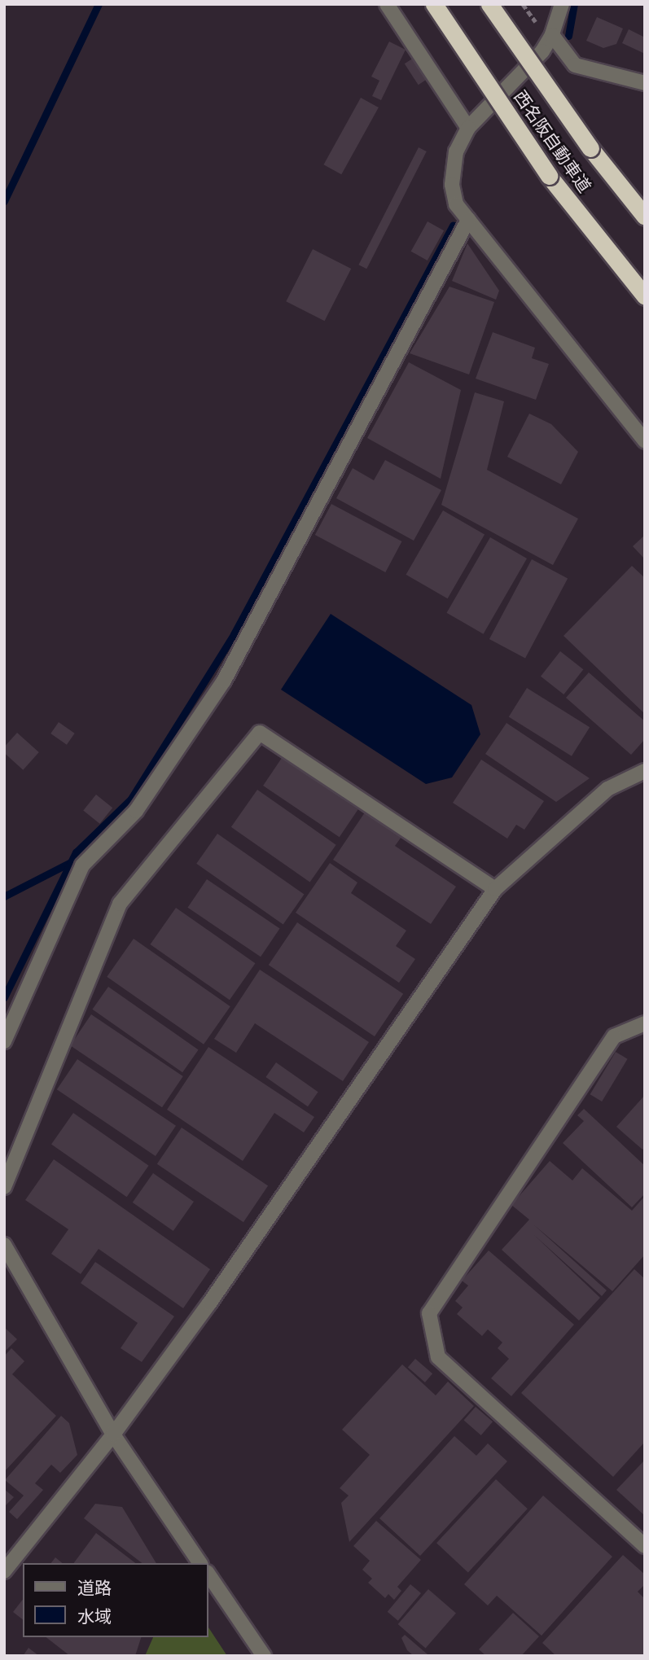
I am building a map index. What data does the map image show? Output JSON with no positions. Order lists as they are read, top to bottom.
{
  "streets": {
    "highway": ["西名阪自動車道"]
  },
  "legend": ["道路", "水域"]
}
